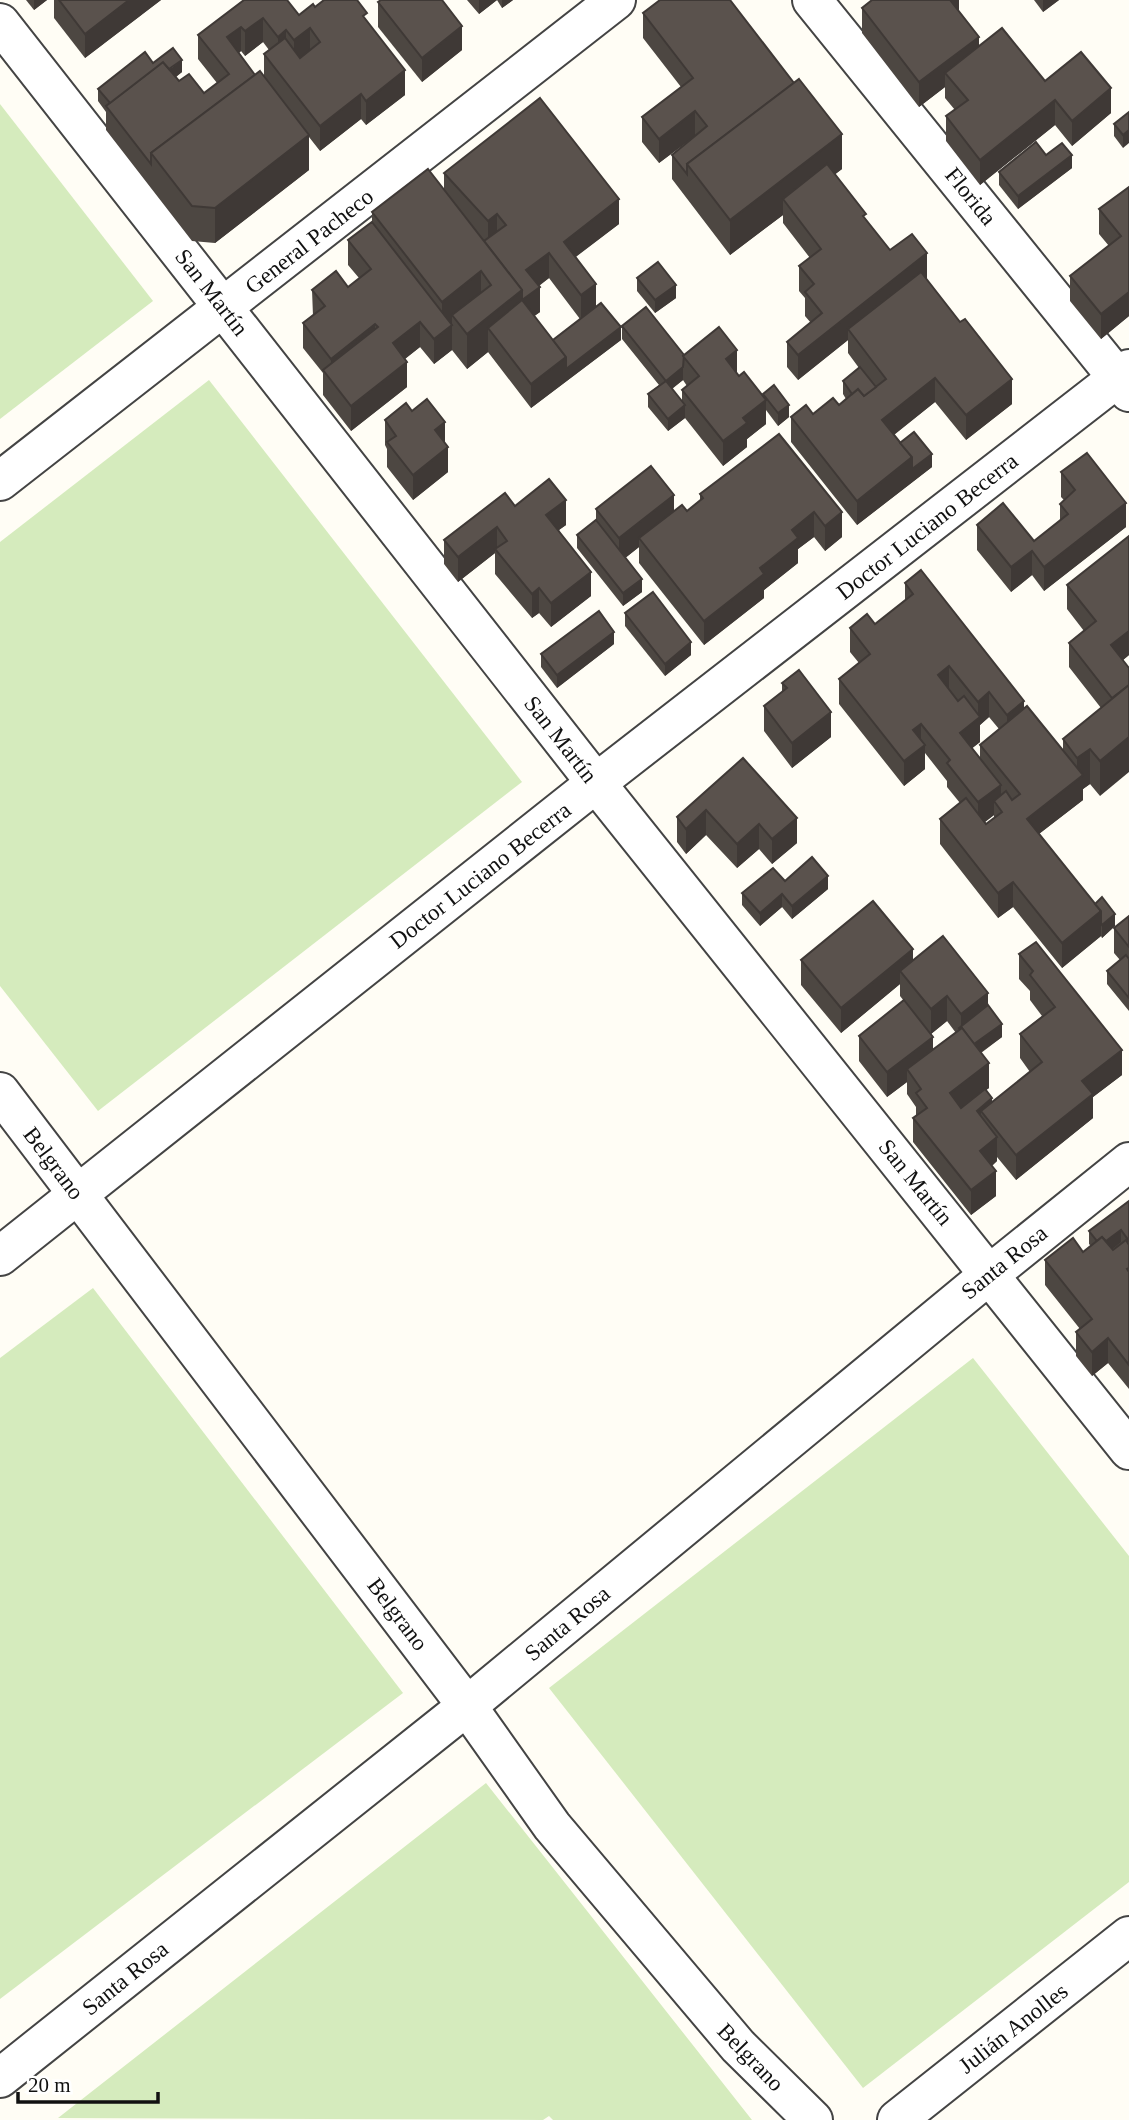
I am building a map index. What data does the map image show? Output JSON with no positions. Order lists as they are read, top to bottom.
{
  "streets": {
    "street": [
      "Florida",
      "General Pacheco",
      "San Martín",
      "Doctor Luciano Becerra",
      "Belgrano",
      "Santa Rosa",
      "Julián Anolles"
    ]
  },
  "crossings": [
    ["Florida", "Doctor Luciano Becerra"],
    ["General Pacheco", "San Martín"],
    ["San Martín", "Doctor Luciano Becerra"],
    ["San Martín", "Santa Rosa"],
    ["Doctor Luciano Becerra", "Belgrano"],
    ["Belgrano", "Santa Rosa"]
  ],
  "scale_bar": "20 m"
}
